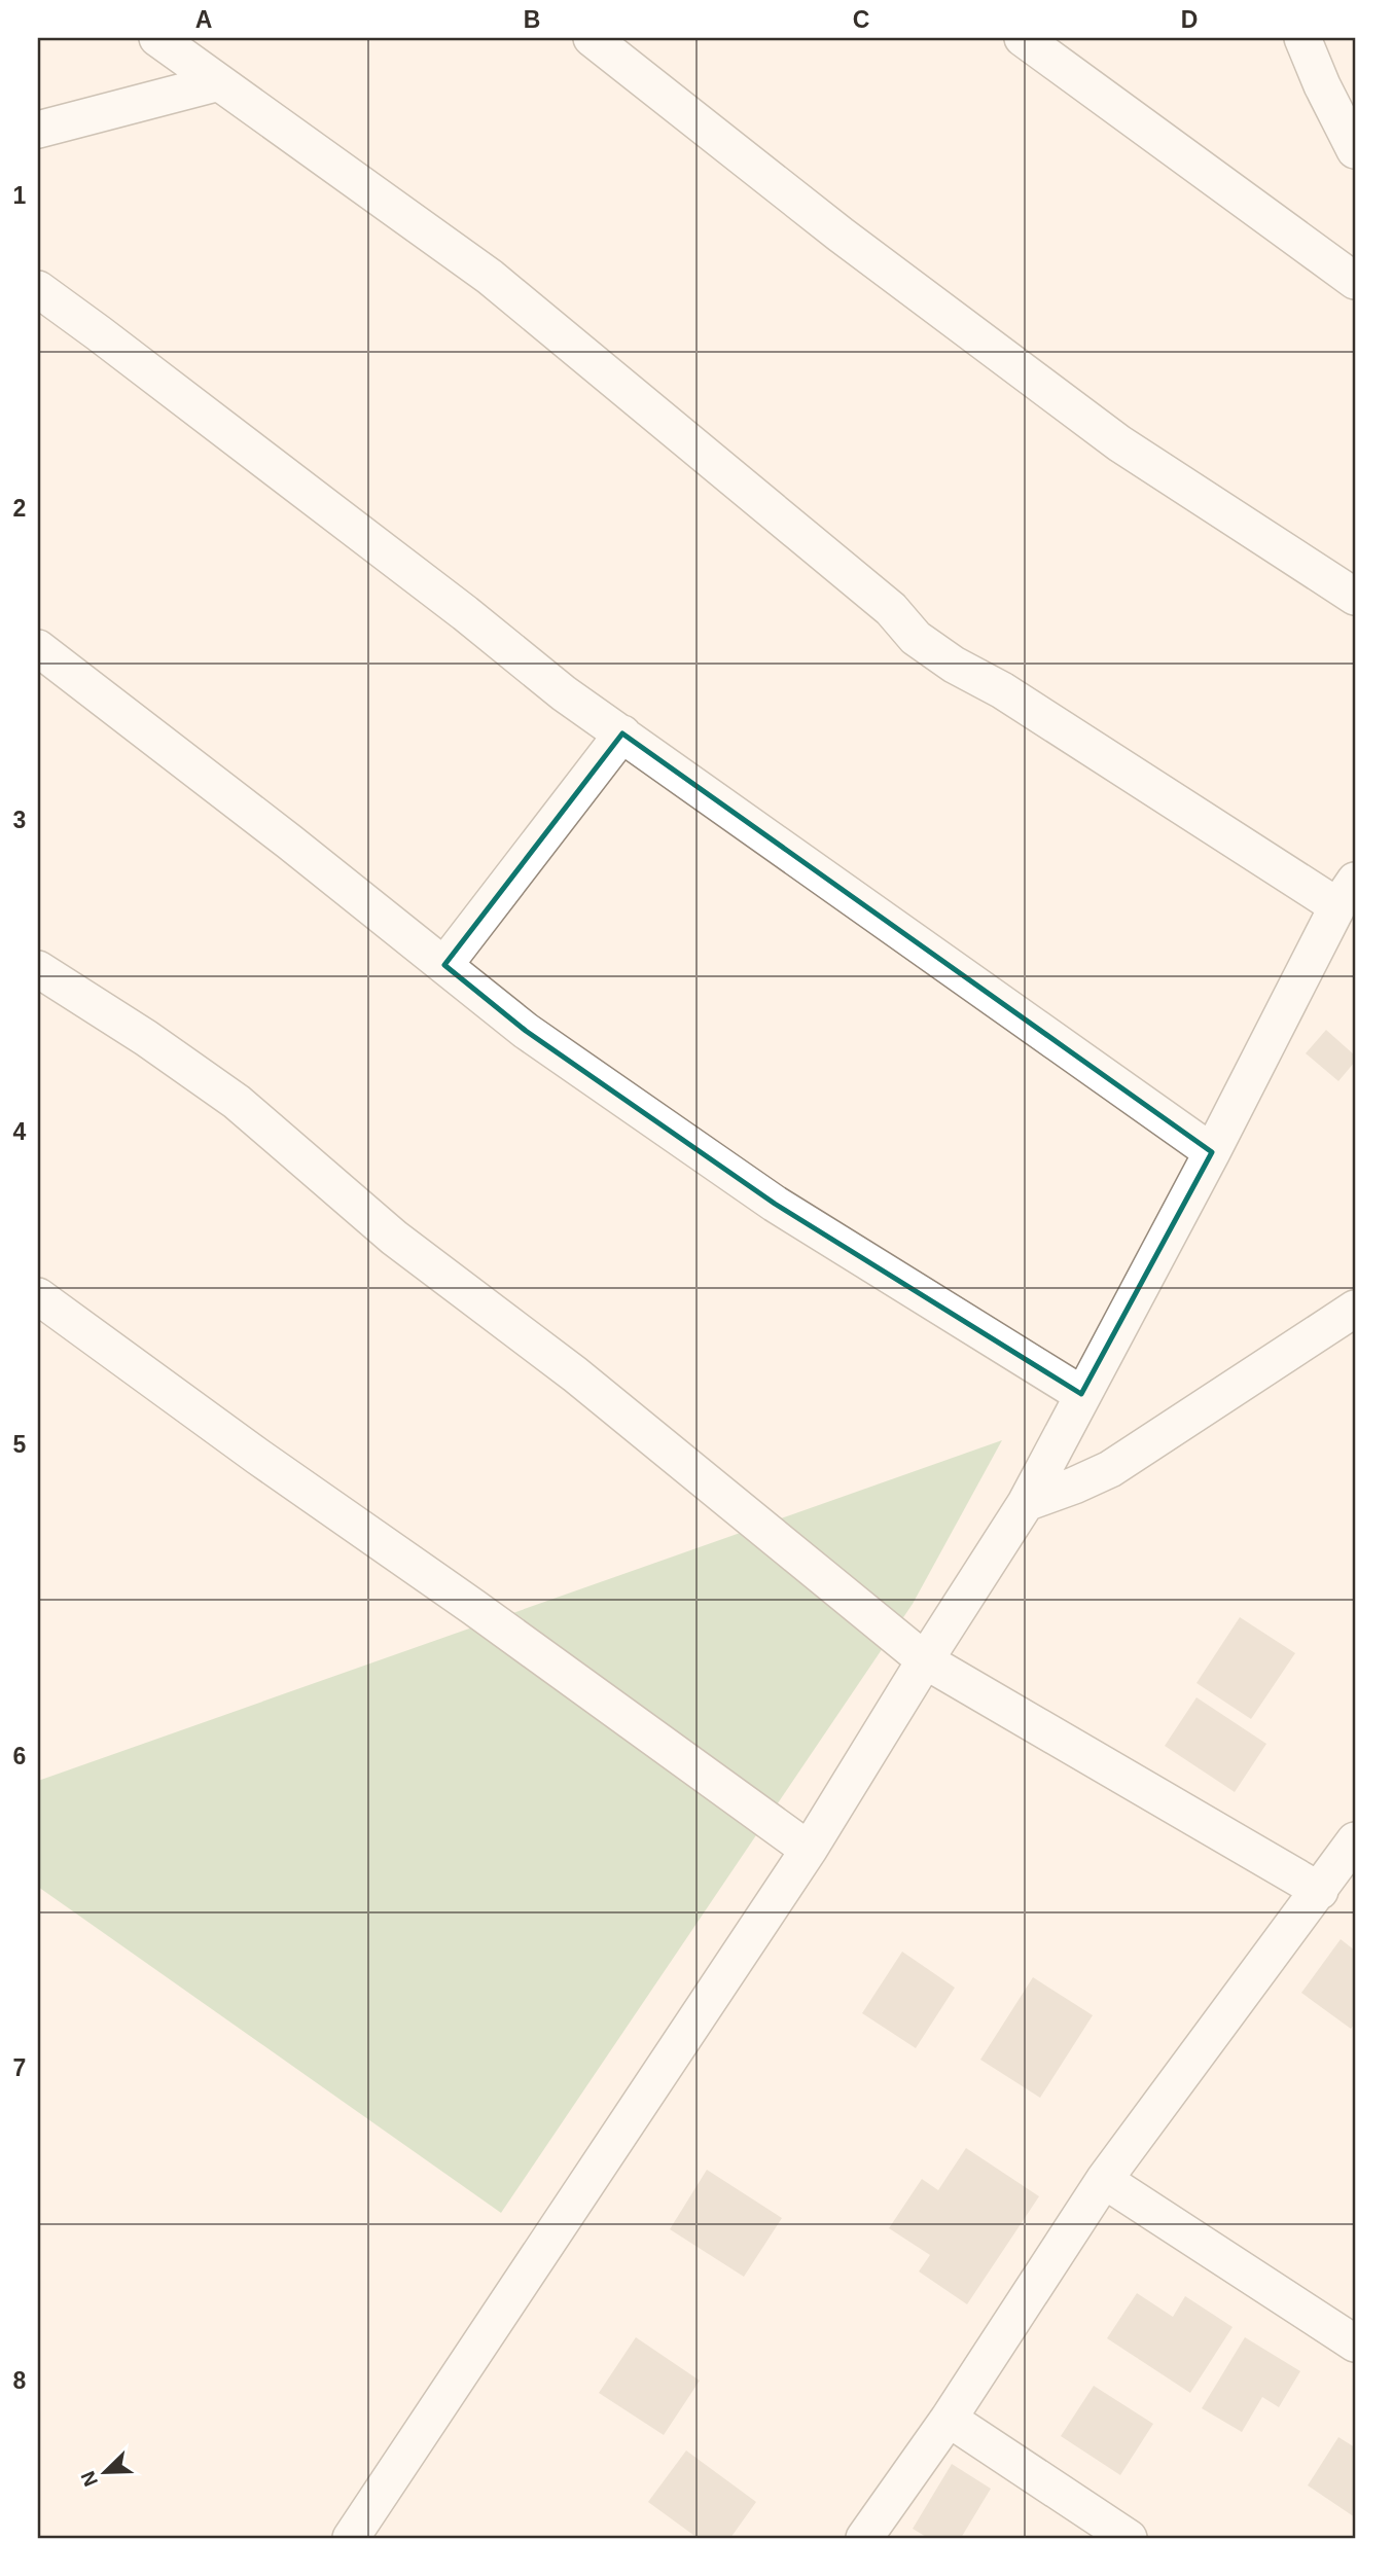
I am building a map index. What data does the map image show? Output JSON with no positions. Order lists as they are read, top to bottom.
{
  "north": "bottom left",
  "grid": {
    "columns": [
      "A",
      "B",
      "C",
      "D"
    ],
    "rows": [
      "1",
      "2",
      "3",
      "4",
      "5",
      "6",
      "7",
      "8"
    ]
  }
}
